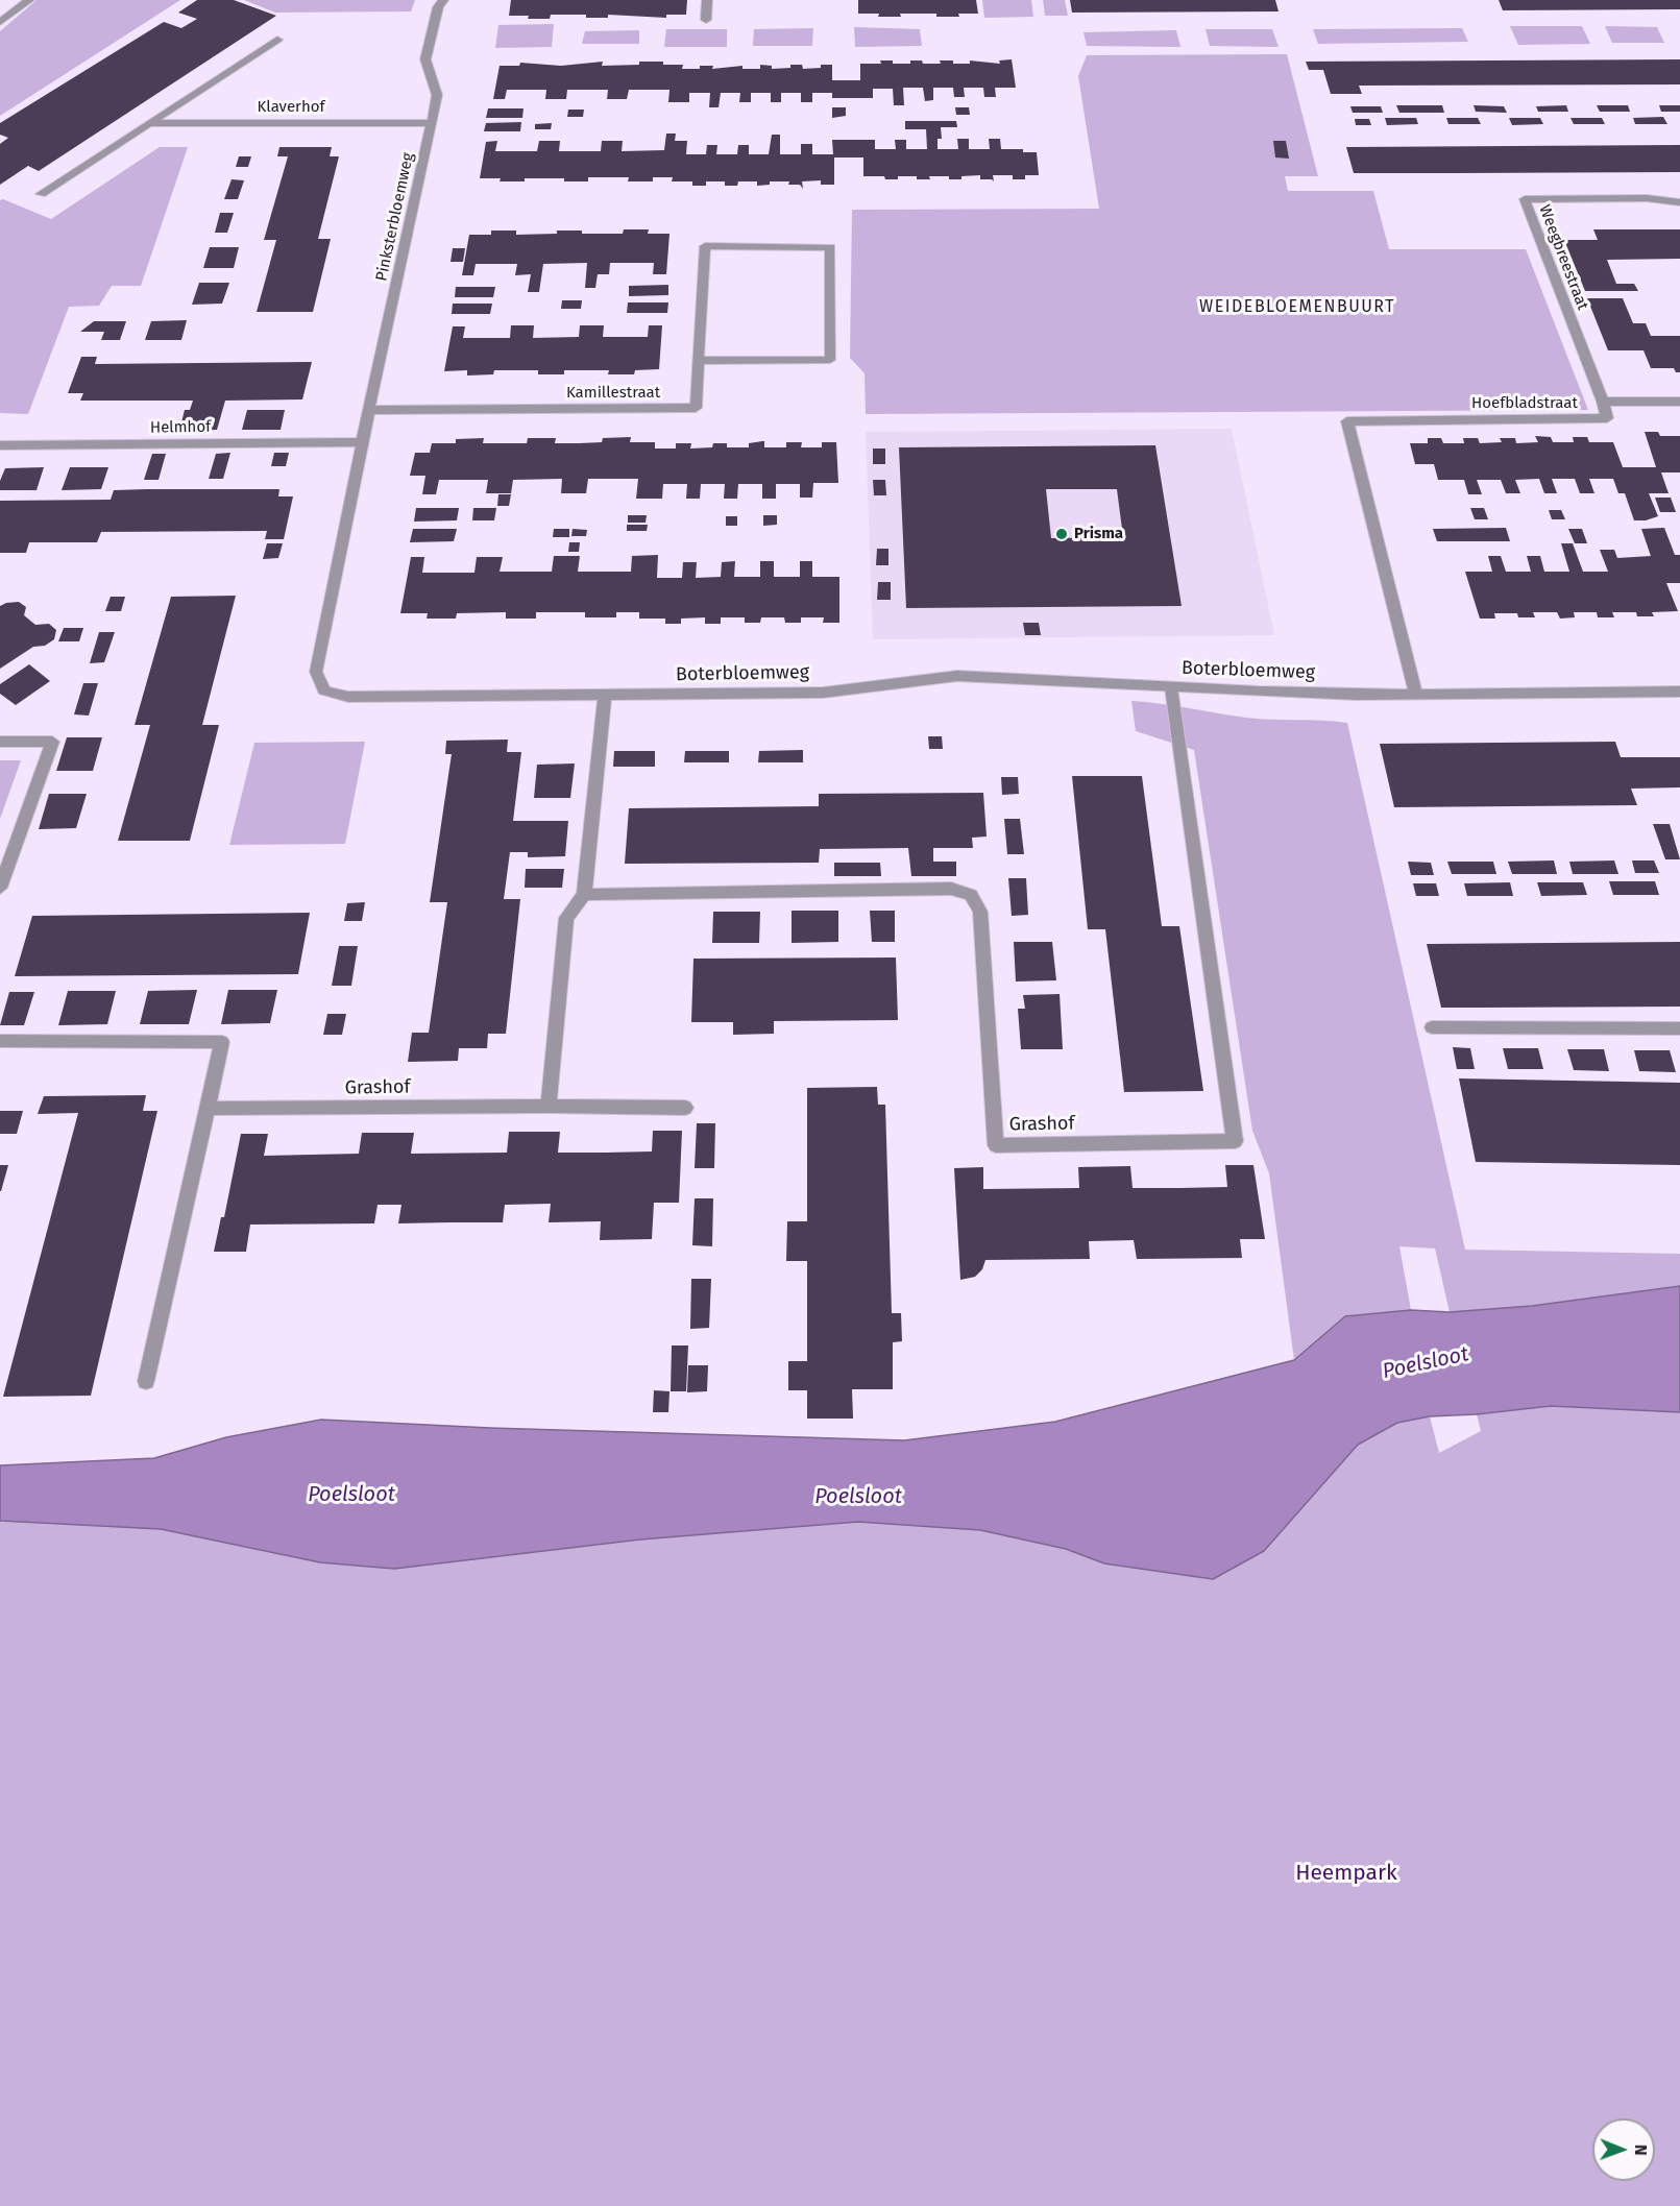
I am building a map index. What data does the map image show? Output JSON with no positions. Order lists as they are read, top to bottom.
{
  "streets": {
    "street": [
      "Klaverhof",
      "Pinksterbloemweg",
      "Weegbreestraat",
      "Kamillestraat",
      "Hoefbladstraat",
      "Helmhof",
      "Boterbloemweg",
      "Grashof"
    ]
  },
  "crossings": [
    ["Klaverhof", "Pinksterbloemweg"],
    ["Pinksterbloemweg", "Kamillestraat"],
    ["Pinksterbloemweg", "Helmhof"],
    ["Pinksterbloemweg", "Boterbloemweg"],
    ["Weegbreestraat", "Hoefbladstraat"],
    ["Hoefbladstraat", "Boterbloemweg"],
    ["Helmhof", "Boterbloemweg"],
    ["Boterbloemweg", "Grashof"]
  ],
  "districts": ["WEIDEBLOEMENBUURT"],
  "water": ["Poelsloot"],
  "parks": ["Heempark"],
  "places": ["Prisma"],
  "north": "right"
}
